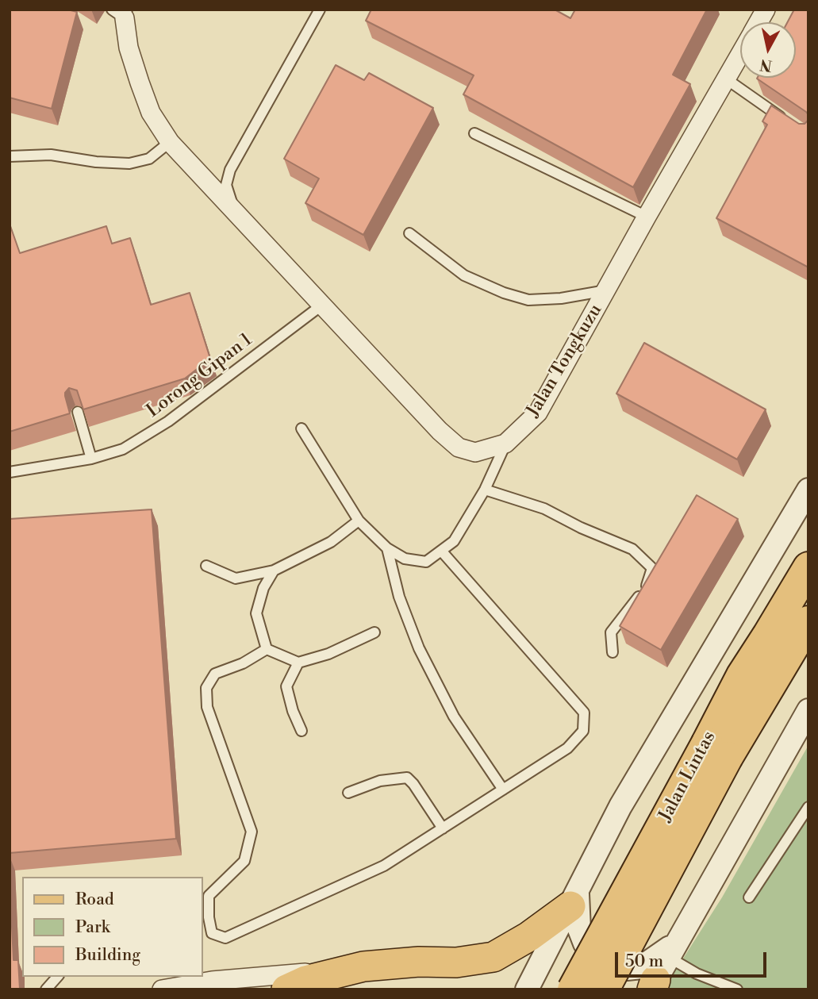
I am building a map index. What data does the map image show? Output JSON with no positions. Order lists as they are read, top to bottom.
{
  "streets": {
    "highway": ["Jalan Lintas"],
    "street": ["Jalan Tongkuzu"],
    "lane": ["Lorong Gipan 1"]
  },
  "crossings": [
    ["Jalan Tongkuzu", "Lorong Gipan 1"]
  ],
  "legend": ["Road", "Park", "Building"],
  "scale_bar": "50 m",
  "north": "bottom"
}
